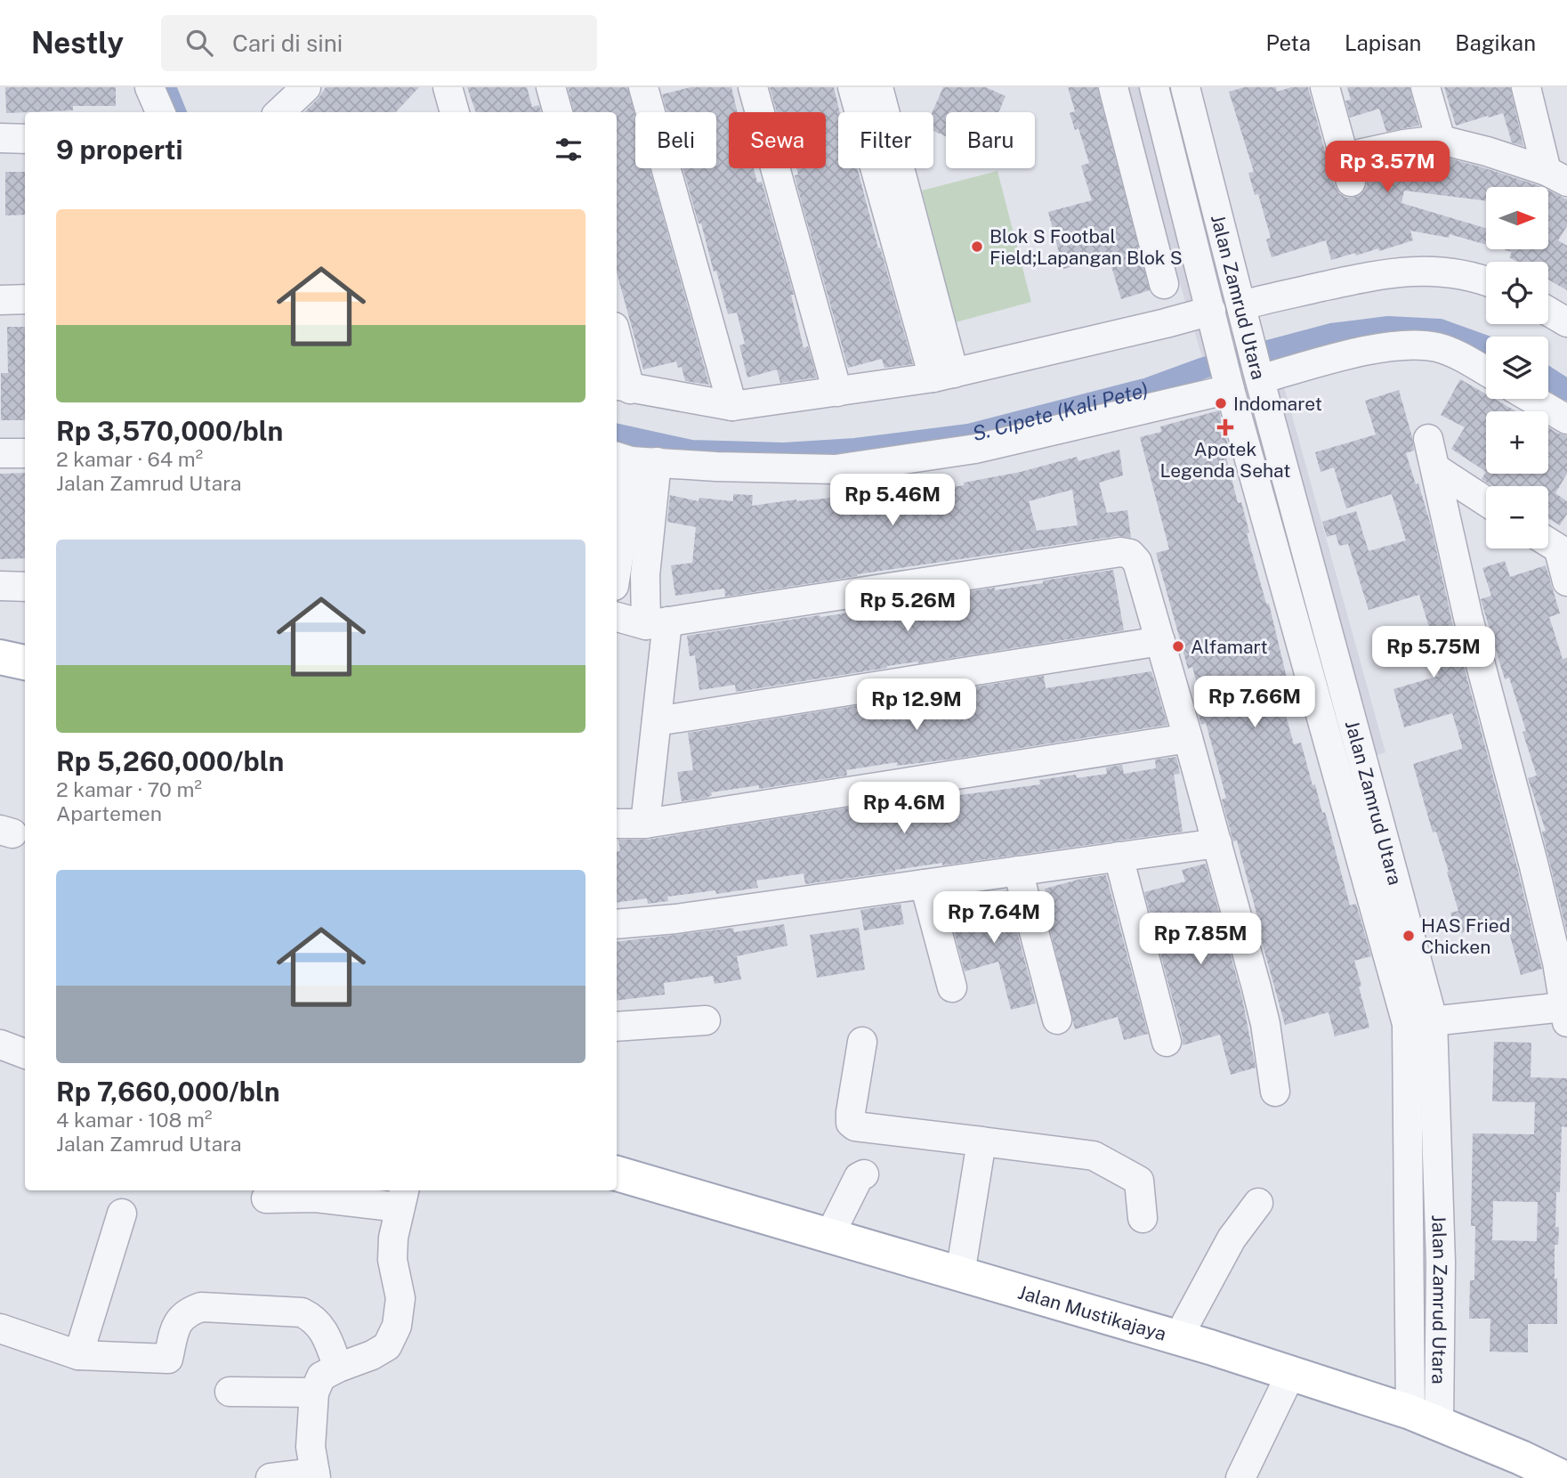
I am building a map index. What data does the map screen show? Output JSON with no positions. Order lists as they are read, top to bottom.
{
  "streets": {
    "main road": ["Jalan Mustikajaya"],
    "street": ["Jalan Zamrud Utara"]
  },
  "crossings": [
    ["Jalan Zamrud Utara", "Jalan Mustikajaya"]
  ],
  "water": ["S. Cipete (Kali Pete)"],
  "places": {
    "other": [
      "Blok S Footbal Field;Lapangan Blok S",
      "Indomaret",
      "Alfamart",
      "HAS Fried Chicken"
    ],
    "health": ["Apotek Legenda Sehat"]
  },
  "north": "right",
  "page": {
    "header": "Nestly",
    "search": "Cari di sini",
    "nav": ["Peta", "Lapisan", "Bagikan"],
    "chip": [
      "Beli",
      "Sewa",
      "Filter",
      "Baru"
    ],
    "heading": "9 properti",
    "price": [
      "Rp 3.57M",
      "Rp 5.46M",
      "Rp 5.26M",
      "Rp 5.75M",
      "Rp 7.66M",
      "Rp 12.9M",
      "Rp 4.6M",
      "Rp 7.64M",
      "Rp 7.85M"
    ],
    "map_buttons": ["+", "−"],
    "list": [
      {
        "name": "Rp 3,570,000/bln",
        "note": "2 kamar · 64 m² · Jalan Zamrud Utara"
      },
      {
        "name": "Rp 5,260,000/bln",
        "note": "2 kamar · 70 m² · Apartemen"
      },
      {
        "name": "Rp 7,660,000/bln",
        "note": "4 kamar · 108 m² · Jalan Zamrud Utara"
      }
    ]
  }
}
